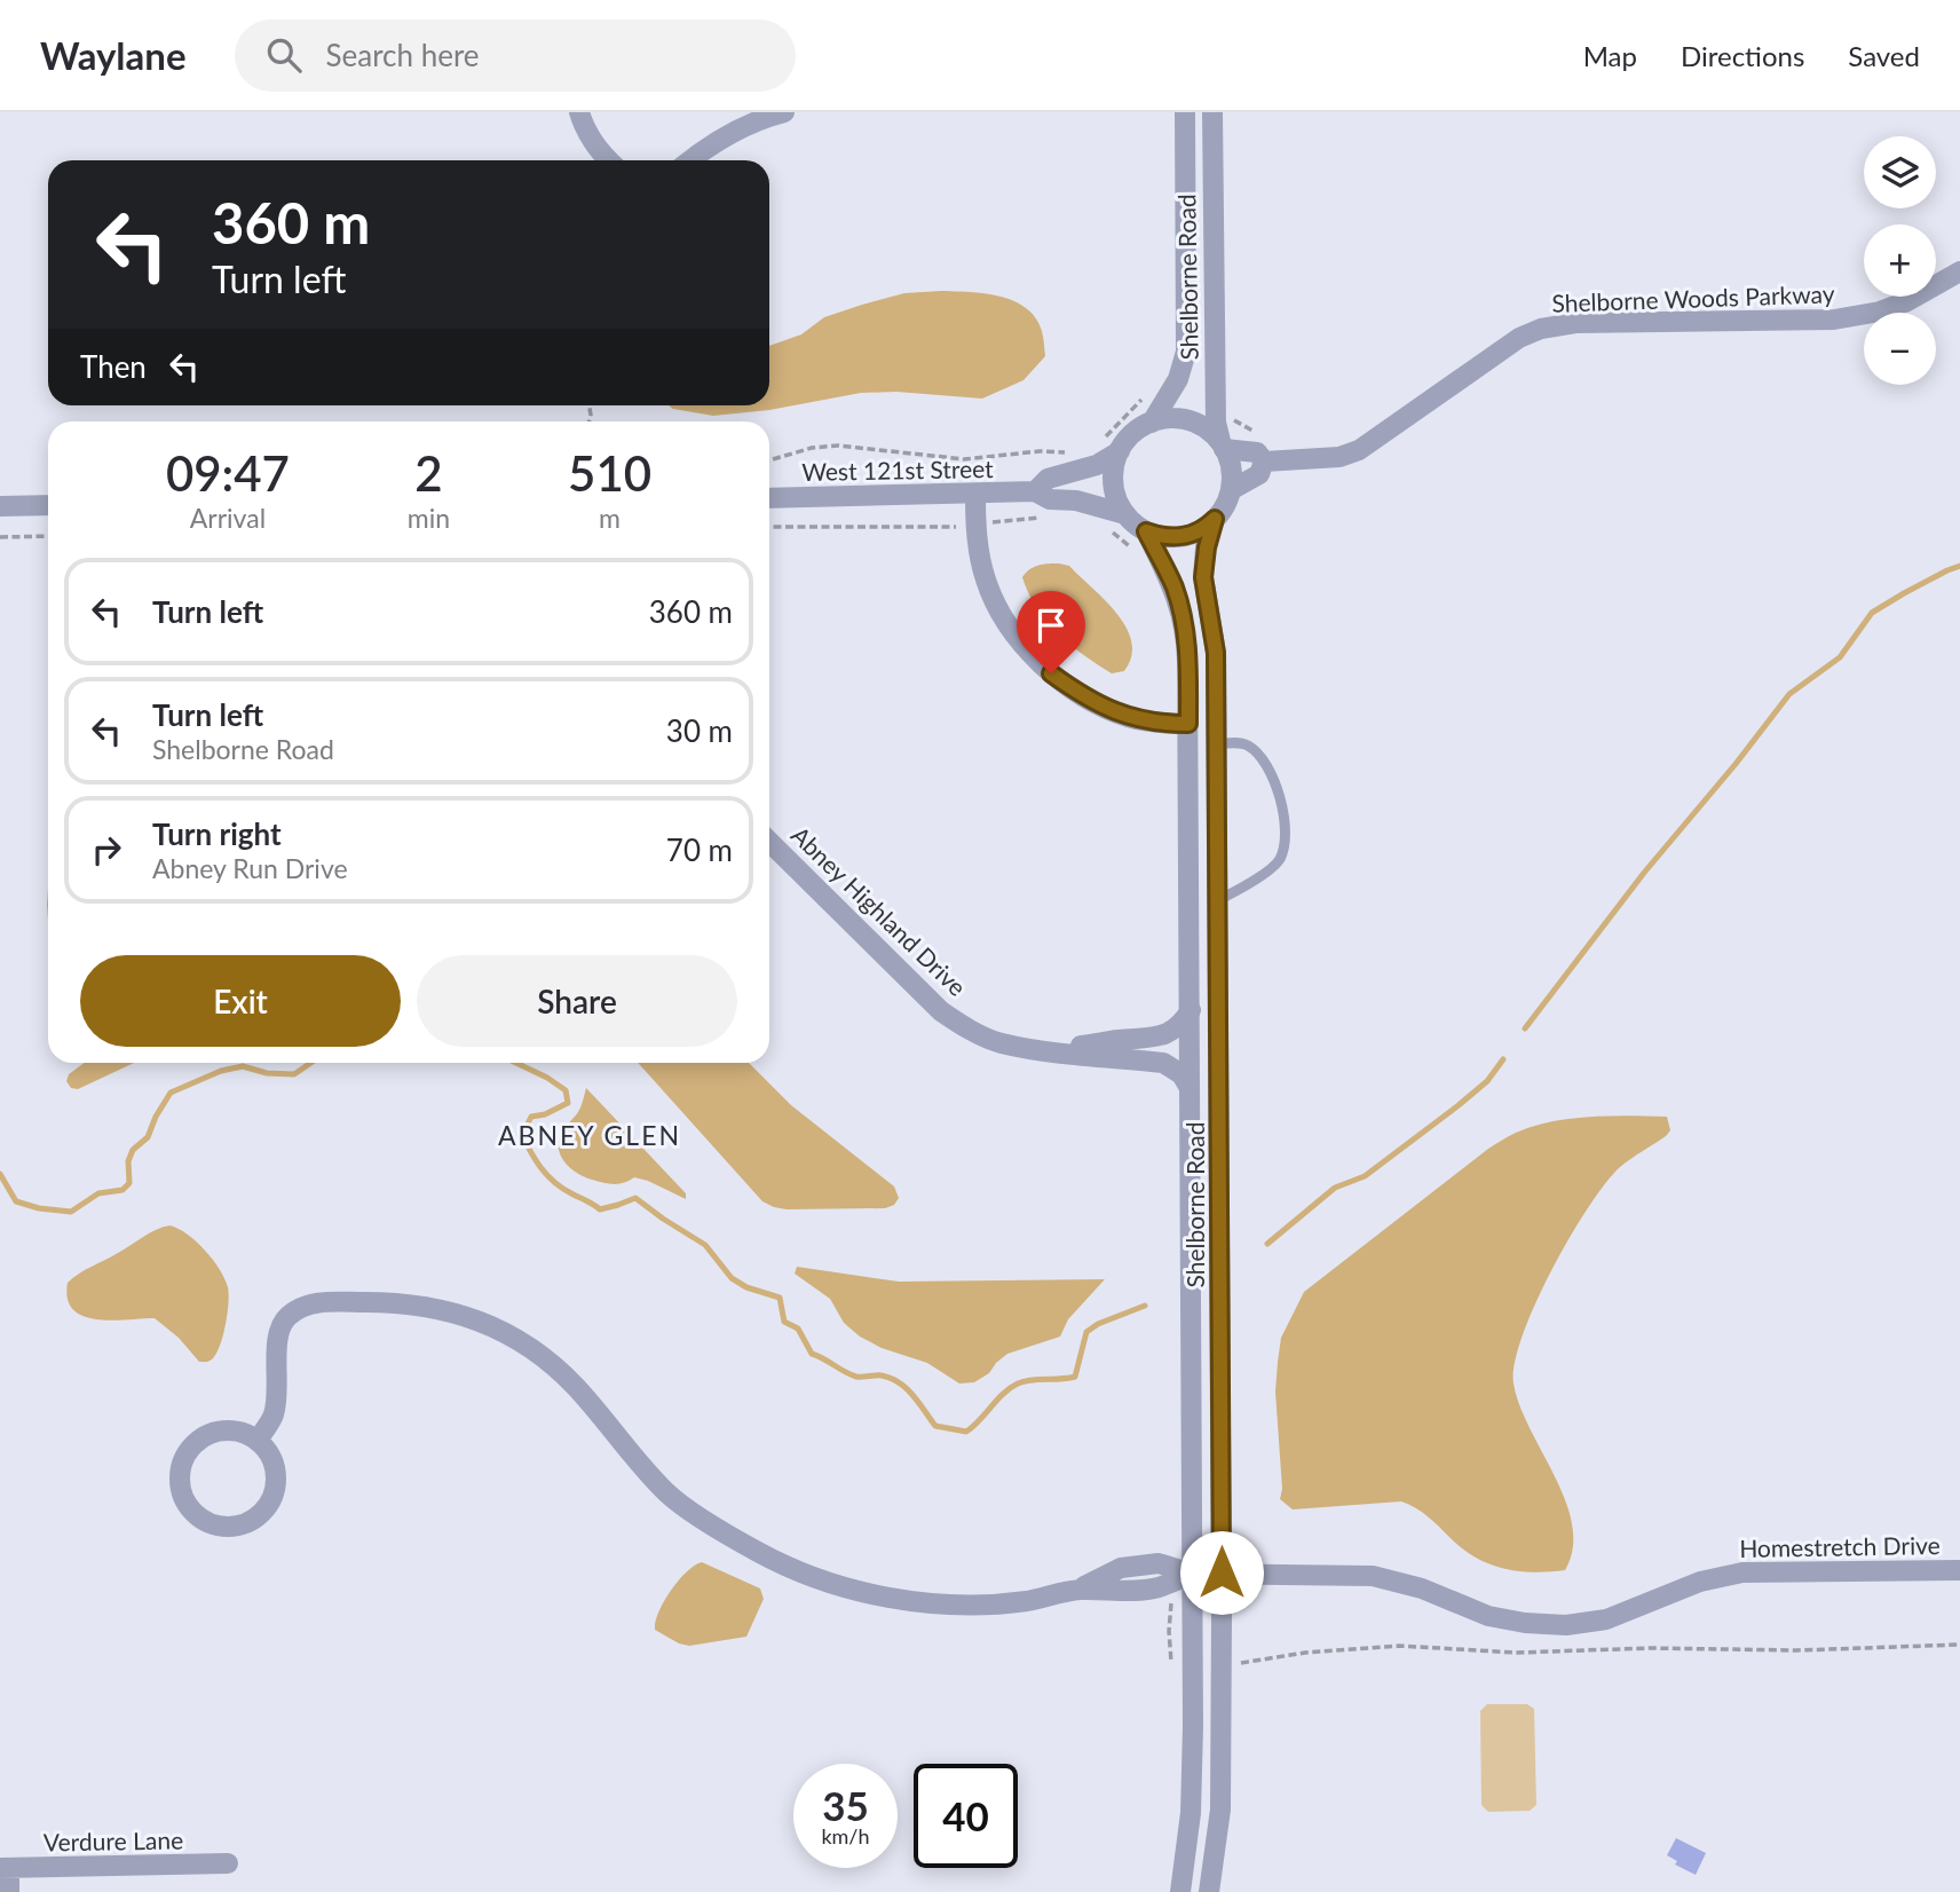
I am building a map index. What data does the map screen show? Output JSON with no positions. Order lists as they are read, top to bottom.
{
  "streets": {
    "street": [
      "Shelborne Road",
      "Shelborne Woods Parkway",
      "West 121st Street",
      "Abney Highland Drive",
      "Homestretch Drive",
      "Verdure Lane"
    ]
  },
  "crossings": [
    ["Shelborne Road", "Shelborne Woods Parkway"],
    ["Shelborne Road", "West 121st Street"],
    ["Shelborne Road", "Abney Highland Drive"],
    ["Shelborne Road", "Homestretch Drive"],
    ["Shelborne Woods Parkway", "West 121st Street"]
  ],
  "districts": ["ABNEY GLEN"],
  "page": {
    "header": "Waylane",
    "search": "Search here",
    "nav": ["Map", "Directions", "Saved"],
    "map_buttons": ["+", "−"],
    "turn": ["360 m", "Turn left"],
    "then": "Then",
    "eta": [
      "09:47",
      "Arrival",
      "2",
      "min",
      "510",
      "m"
    ],
    "list": [
      {
        "name": "Turn left",
        "value": "360 m"
      },
      {
        "name": "Turn left",
        "note": "Shelborne Road",
        "value": "30 m"
      },
      {
        "name": "Turn right",
        "note": "Abney Run Drive",
        "value": "70 m"
      }
    ],
    "buttons": ["Exit", "Share"],
    "speed": "35 km/h",
    "limit": "40"
  }
}
